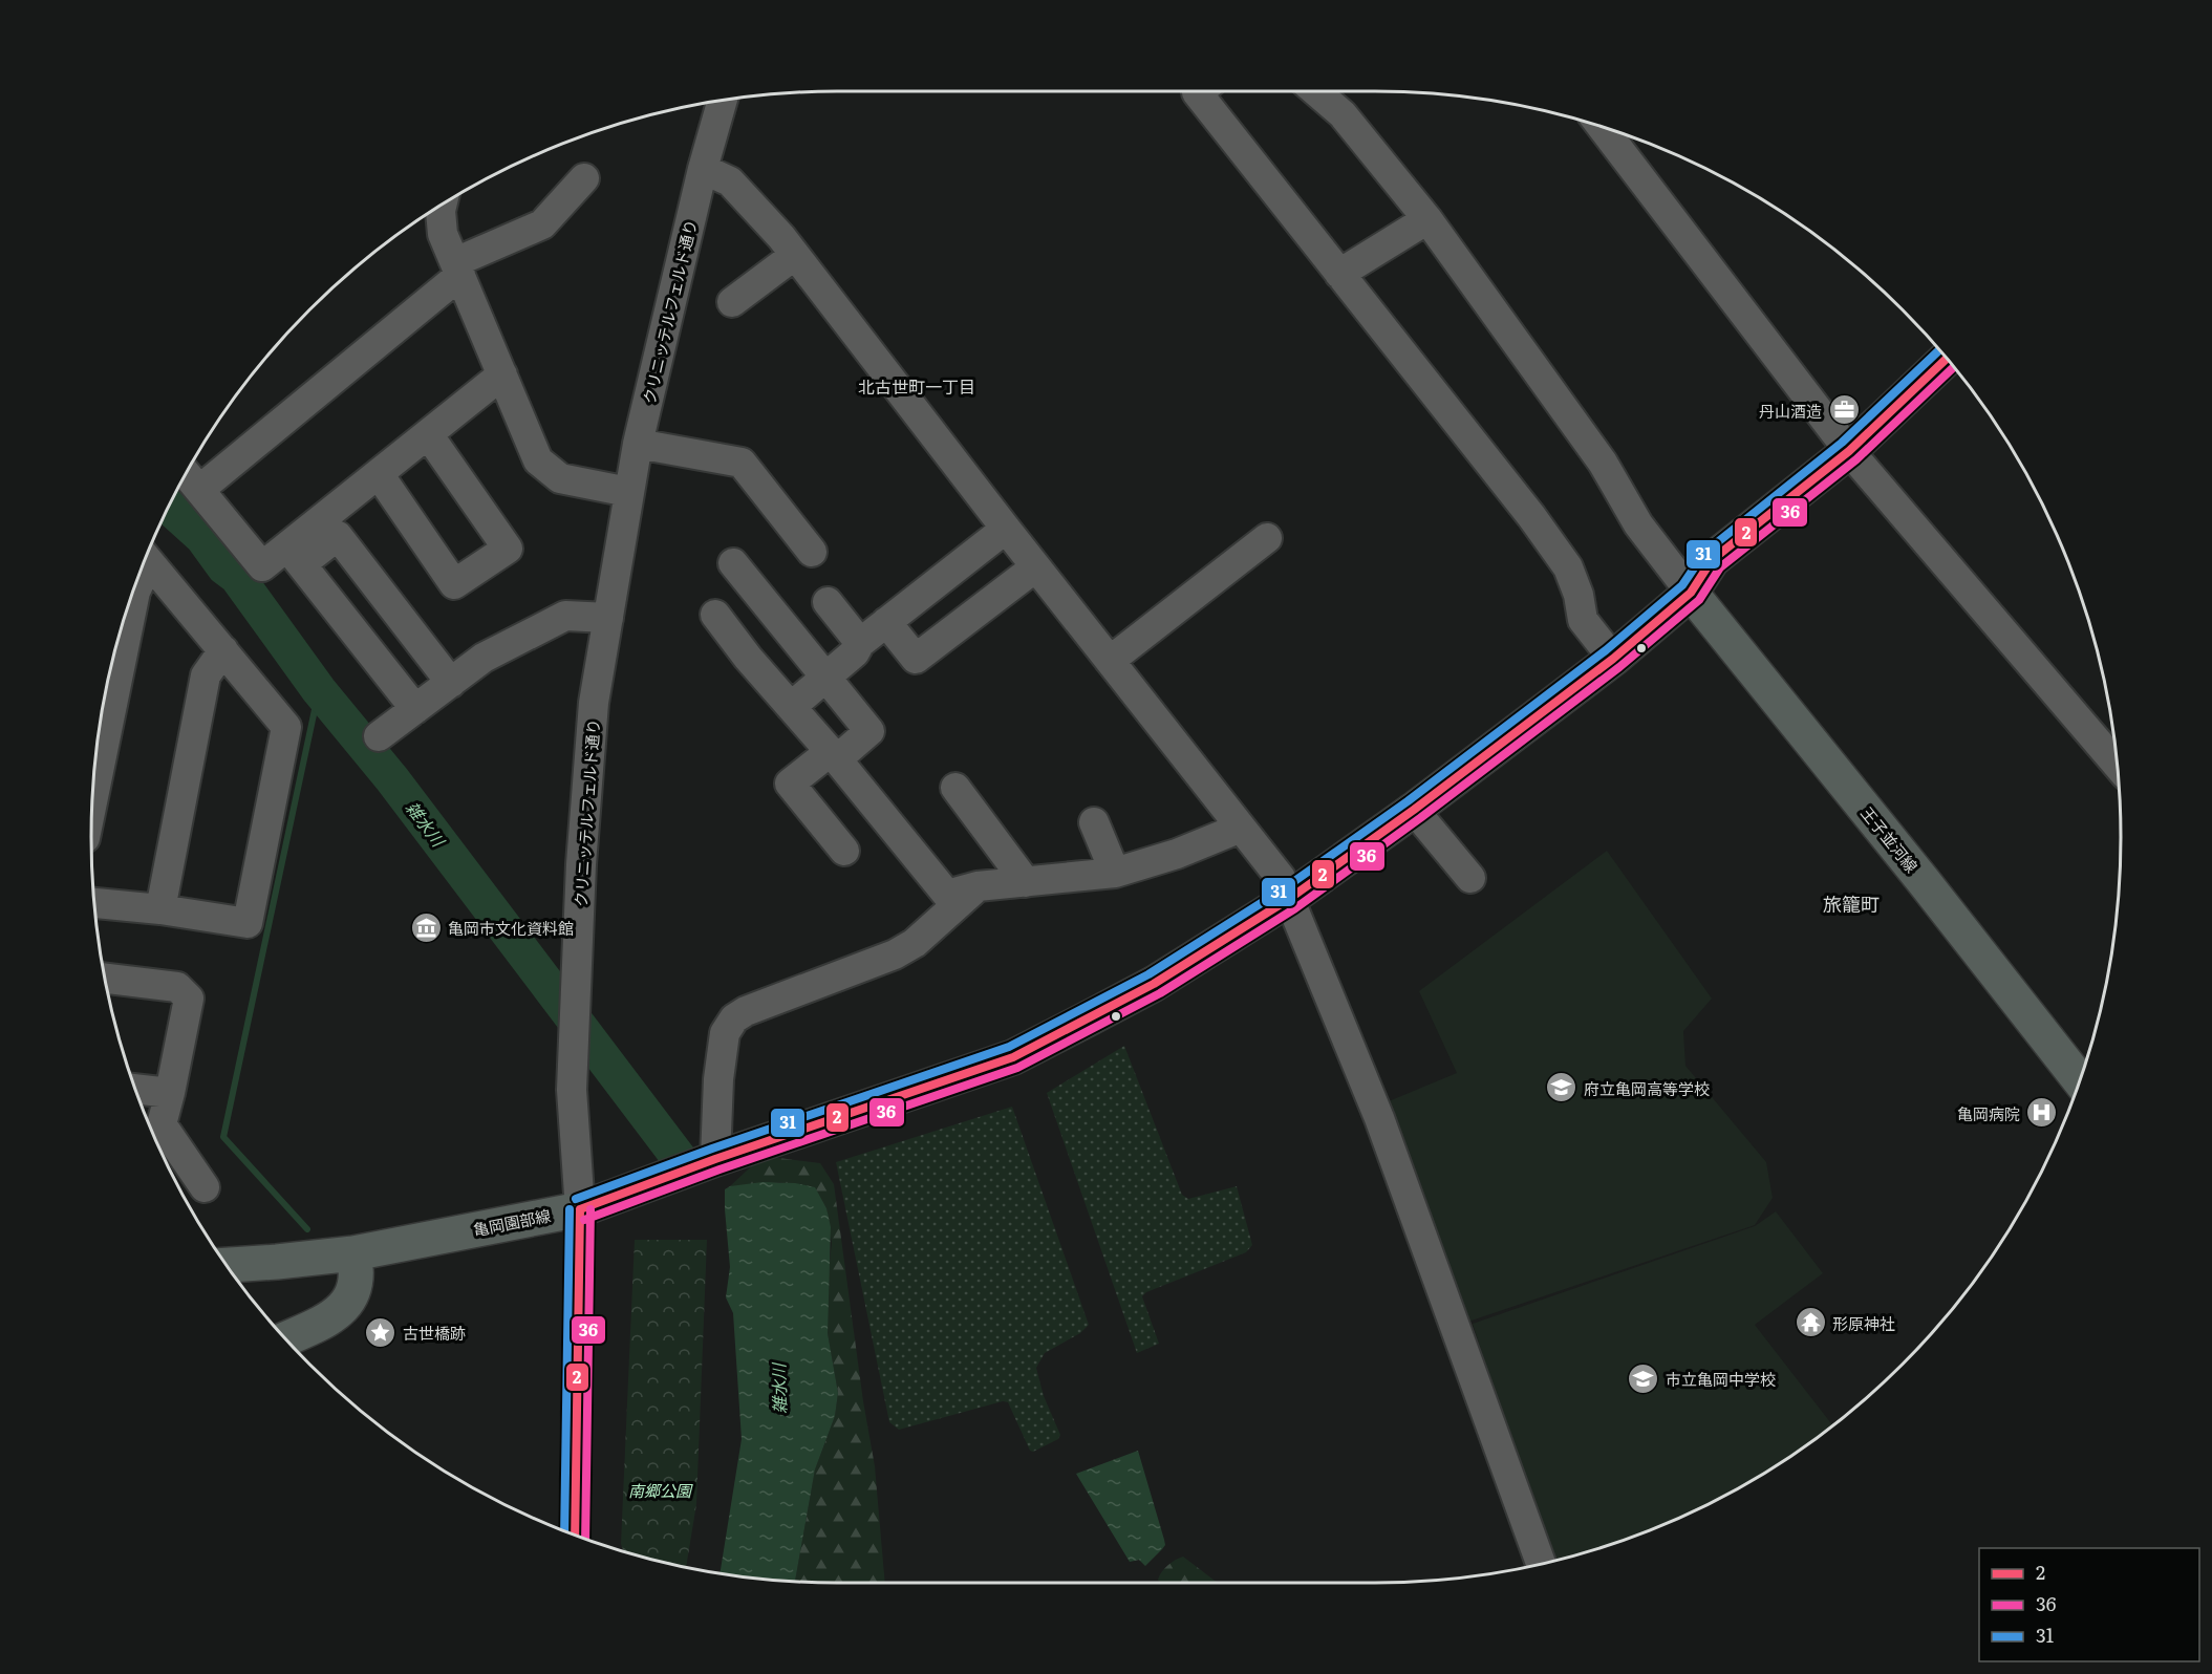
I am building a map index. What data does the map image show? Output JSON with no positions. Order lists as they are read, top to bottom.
{
  "streets": {
    "main road": ["王子並河線", "亀岡園部線"],
    "street": ["クリニッテルフェルド通り"]
  },
  "crossings": [
    ["クリニッテルフェルド通り", "亀岡園部線"],
    ["王子並河線", "亀岡園部線"]
  ],
  "districts": ["北古世町一丁目", "旅籠町"],
  "water": ["雑水川"],
  "parks": ["南郷公園"],
  "places": {
    "office": ["丹山酒造"],
    "museum": ["亀岡市文化資料館"],
    "school or university": ["府立亀岡高等学校", "市立亀岡中学校"],
    "hospital": ["亀岡病院"],
    "temple": ["形原神社"],
    "place": ["古世橋跡"]
  },
  "lines": ["transit line 31", "transit line 2", "transit line 36"],
  "legend": ["2", "36", "31"]
}
